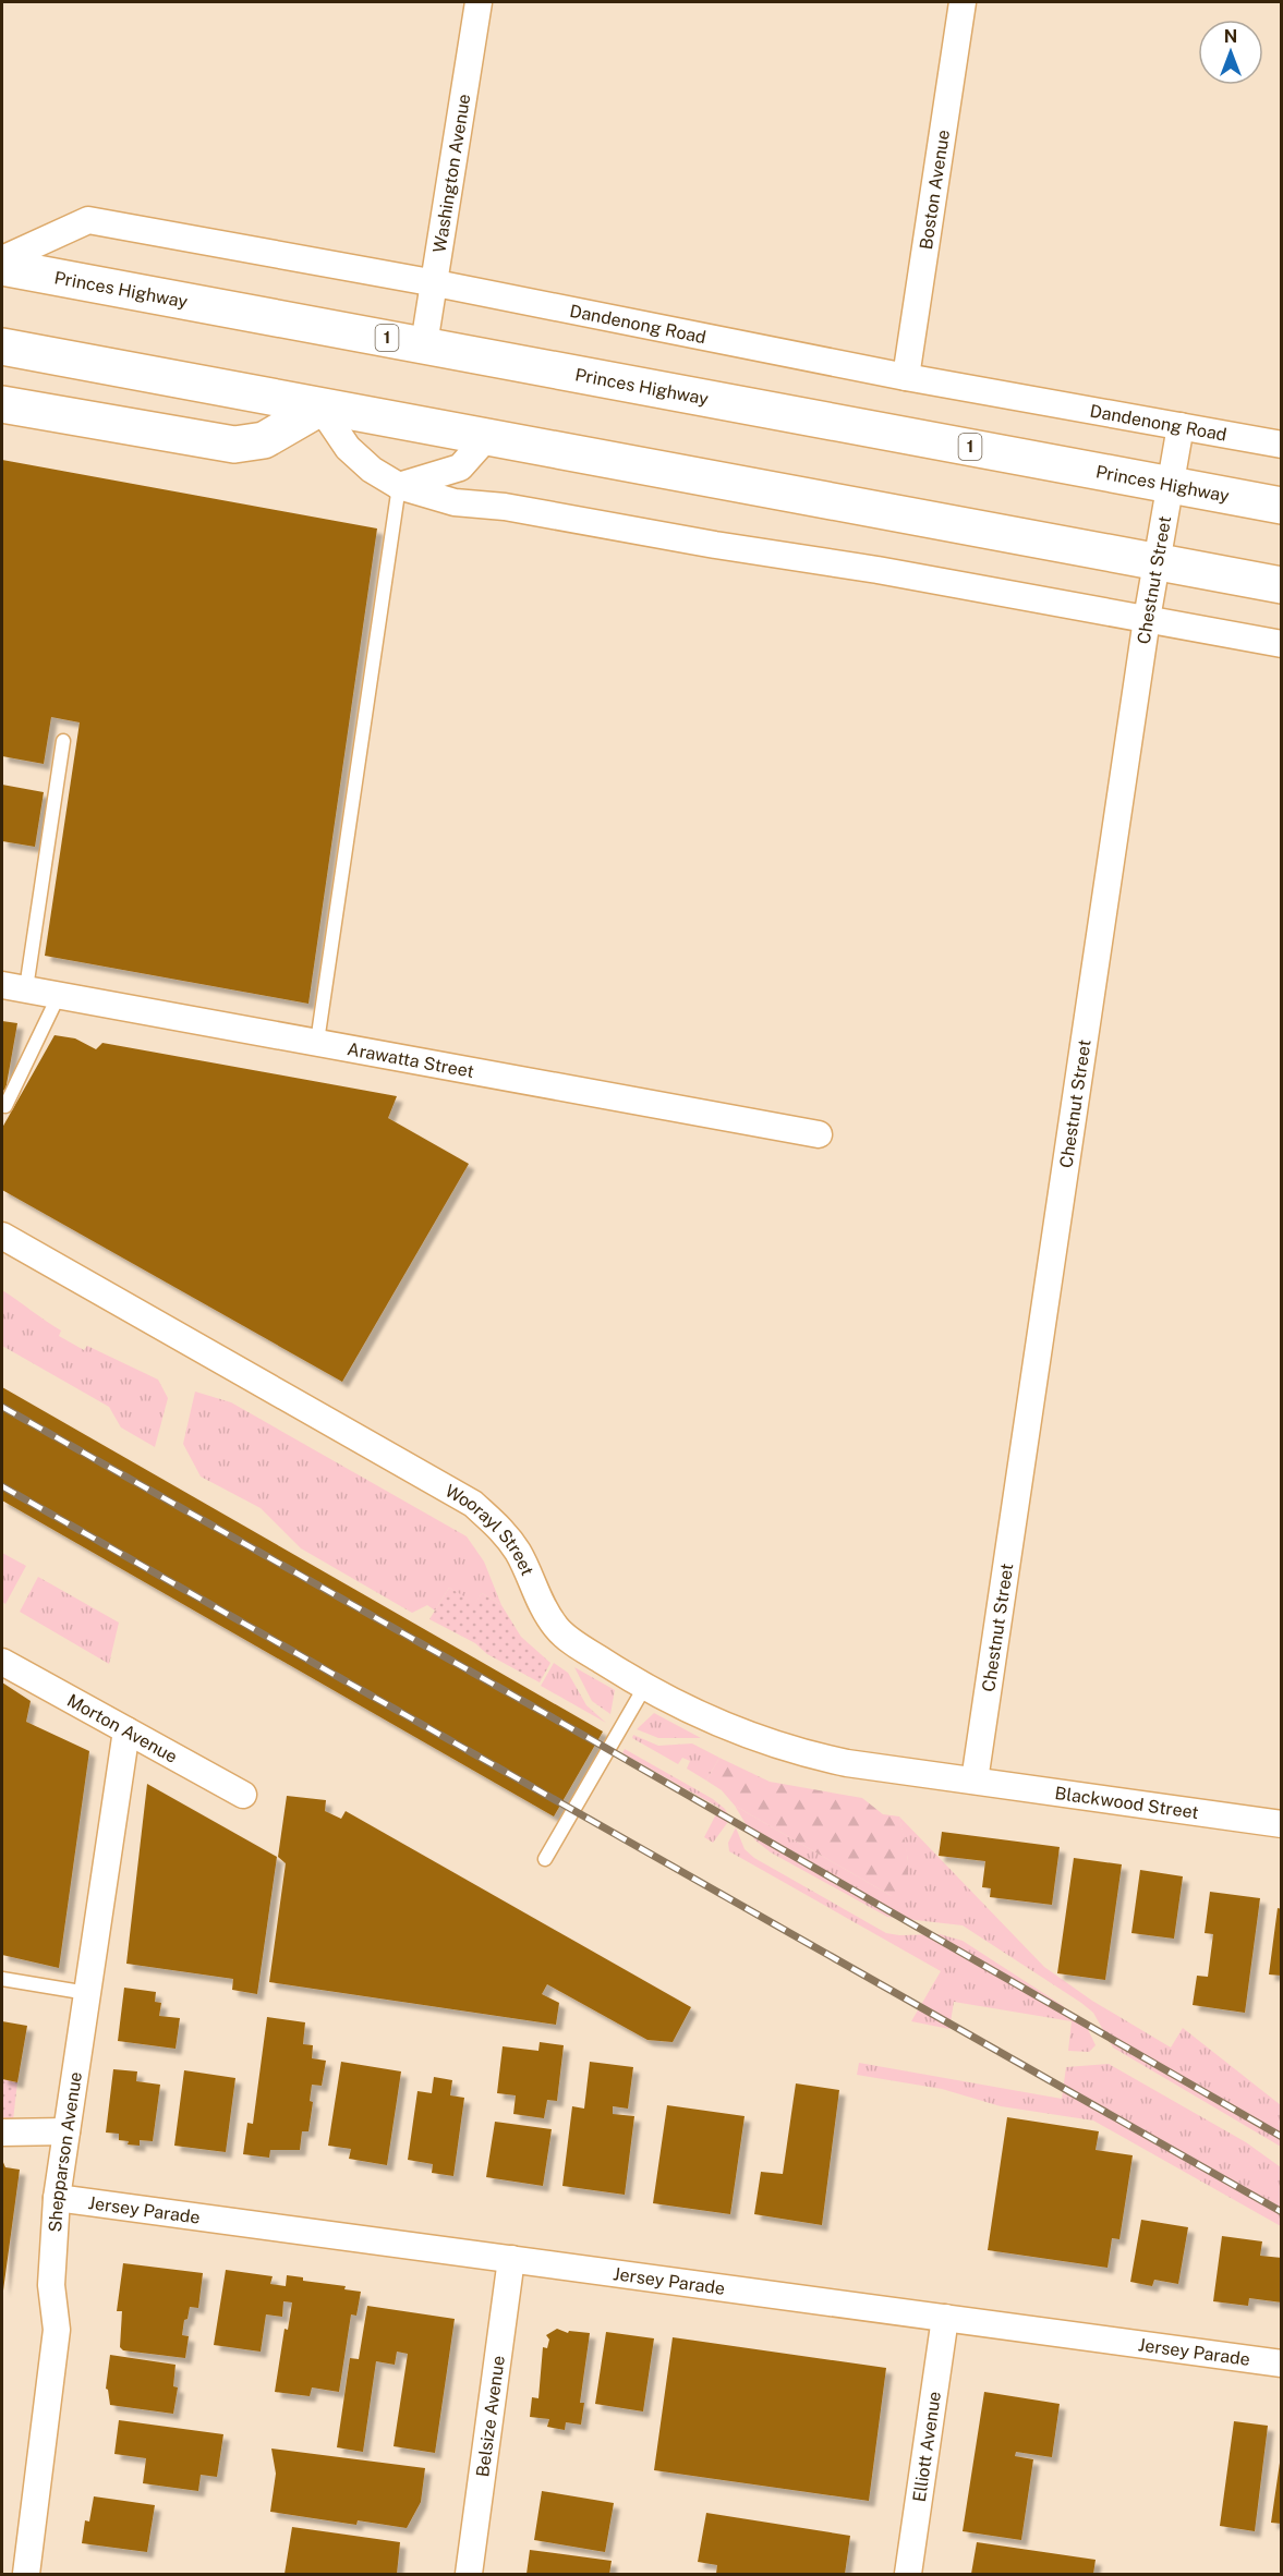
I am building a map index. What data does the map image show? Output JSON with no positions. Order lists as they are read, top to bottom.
{
  "streets": {
    "highway": ["Princes Highway", "1"],
    "street": [
      "Washington Avenue",
      "Boston Avenue",
      "Dandenong Road",
      "Chestnut Street",
      "Arawatta Street",
      "Woorayl Street",
      "Morton Avenue",
      "Blackwood Street",
      "Shepparson Avenue",
      "Jersey Parade",
      "Belsize Avenue",
      "Elliott Avenue"
    ]
  },
  "crossings": [
    ["Washington Avenue", "Princes Highway"],
    ["Washington Avenue", "Dandenong Road"],
    ["Boston Avenue", "Dandenong Road"],
    ["Princes Highway", "Chestnut Street"],
    ["Dandenong Road", "Chestnut Street"],
    ["Chestnut Street", "Woorayl Street"],
    ["Chestnut Street", "Blackwood Street"],
    ["Woorayl Street", "Blackwood Street"],
    ["Morton Avenue", "Shepparson Avenue"],
    ["Shepparson Avenue", "Jersey Parade"],
    ["Jersey Parade", "Belsize Avenue"],
    ["Jersey Parade", "Elliott Avenue"]
  ],
  "north": "top"
}
